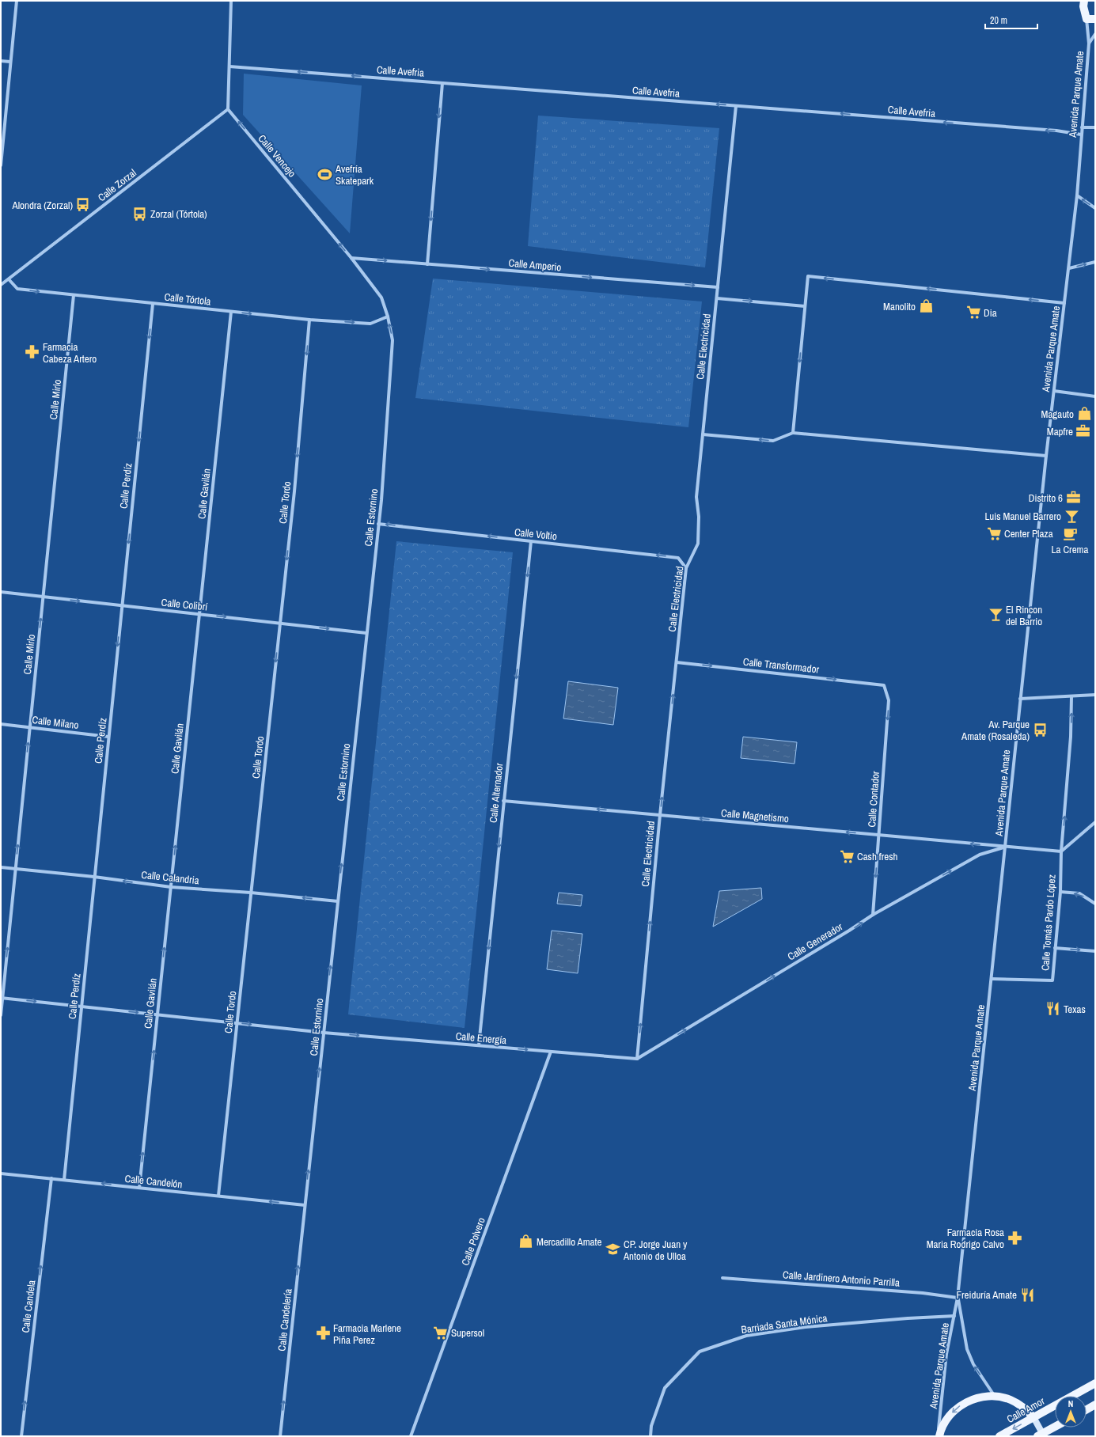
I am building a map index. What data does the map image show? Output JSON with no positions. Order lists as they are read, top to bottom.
{
  "streets": {
    "main road": ["Calle Amor"],
    "street": [
      "Calle Avefria",
      "Avenida Parque Amate",
      "Calle Vencejo",
      "Calle Zorzal",
      "Calle Amperio",
      "Calle Tórtola",
      "Calle Electricidad",
      "Calle Mirlo",
      "Calle Perdíz",
      "Calle Gavilán",
      "Calle Tordo",
      "Calle Estornino",
      "Calle Voltio",
      "Calle Colibrí",
      "Calle Transformador",
      "Calle Milano",
      "Calle Alternador",
      "Calle Contador",
      "Calle Magnetismo",
      "Calle Calandria",
      "Calle Tomás Pardo López",
      "Calle Generador",
      "Calle Energía",
      "Calle Candelón",
      "Calle Polvero",
      "Calle Jardinero Antonio Parrilla",
      "Calle Candela",
      "Calle Candelería",
      "Barriada Santa Mónica"
    ]
  },
  "crossings": [
    ["Calle Avefria", "Avenida Parque Amate"],
    ["Calle Avefria", "Calle Electricidad"],
    ["Avenida Parque Amate", "Calle Magnetismo"],
    ["Avenida Parque Amate", "Calle Tomás Pardo López"],
    ["Avenida Parque Amate", "Calle Generador"],
    ["Avenida Parque Amate", "Calle Jardinero Antonio Parrilla"],
    ["Avenida Parque Amate", "Barriada Santa Mónica"],
    ["Calle Vencejo", "Calle Zorzal"],
    ["Calle Vencejo", "Calle Amperio"],
    ["Calle Vencejo", "Calle Tórtola"],
    ["Calle Vencejo", "Calle Estornino"],
    ["Calle Zorzal", "Calle Tórtola"],
    ["Calle Amperio", "Calle Electricidad"],
    ["Calle Tórtola", "Calle Mirlo"],
    ["Calle Tórtola", "Calle Perdíz"],
    ["Calle Tórtola", "Calle Gavilán"],
    ["Calle Tórtola", "Calle Tordo"],
    ["Calle Tórtola", "Calle Estornino"],
    ["Calle Electricidad", "Calle Voltio"],
    ["Calle Electricidad", "Calle Transformador"],
    ["Calle Electricidad", "Calle Magnetismo"],
    ["Calle Electricidad", "Calle Generador"],
    ["Calle Electricidad", "Calle Energía"],
    ["Calle Mirlo", "Calle Colibrí"],
    ["Calle Mirlo", "Calle Milano"],
    ["Calle Mirlo", "Calle Calandria"],
    ["Calle Mirlo", "Calle Energía"],
    ["Calle Perdíz", "Calle Colibrí"],
    ["Calle Perdíz", "Calle Milano"],
    ["Calle Perdíz", "Calle Calandria"],
    ["Calle Perdíz", "Calle Energía"],
    ["Calle Perdíz", "Calle Candelón"],
    ["Calle Gavilán", "Calle Colibrí"],
    ["Calle Gavilán", "Calle Calandria"],
    ["Calle Gavilán", "Calle Energía"],
    ["Calle Gavilán", "Calle Candelón"],
    ["Calle Tordo", "Calle Colibrí"],
    ["Calle Tordo", "Calle Calandria"],
    ["Calle Tordo", "Calle Energía"],
    ["Calle Tordo", "Calle Candelón"],
    ["Calle Estornino", "Calle Voltio"],
    ["Calle Estornino", "Calle Colibrí"],
    ["Calle Estornino", "Calle Calandria"],
    ["Calle Estornino", "Calle Energía"],
    ["Calle Estornino", "Calle Candelón"],
    ["Calle Estornino", "Calle Candelería"],
    ["Calle Voltio", "Calle Alternador"],
    ["Calle Transformador", "Calle Contador"],
    ["Calle Alternador", "Calle Magnetismo"],
    ["Calle Alternador", "Calle Energía"],
    ["Calle Contador", "Calle Magnetismo"],
    ["Calle Contador", "Calle Generador"],
    ["Calle Magnetismo", "Calle Tomás Pardo López"],
    ["Calle Magnetismo", "Calle Generador"],
    ["Calle Generador", "Calle Energía"],
    ["Calle Energía", "Calle Polvero"],
    ["Calle Candelón", "Calle Candela"],
    ["Calle Candelón", "Calle Candelería"]
  ],
  "one_way": [
    "Calle Avefria",
    "Calle Vencejo",
    "Calle Amperio",
    "Calle Tórtola",
    "Calle Electricidad",
    "Calle Mirlo",
    "Calle Perdíz",
    "Calle Gavilán",
    "Calle Tordo",
    "Calle Estornino",
    "Calle Voltio",
    "Calle Colibrí",
    "Calle Transformador",
    "Calle Alternador",
    "Calle Contador",
    "Calle Magnetismo",
    "Calle Calandria",
    "Calle Tomás Pardo López",
    "Calle Generador",
    "Calle Energía",
    "Calle Candelón",
    "Calle Candela",
    "Calle Candelería"
  ],
  "places": {
    "sports": ["Avefría Skatepark"],
    "bus stop": ["Alondra (Zorzal)", "Zorzal (Tórtola)", "Av. Parque Amate (Rosaleda)"],
    "shop": ["Manolito", "Magauto", "Mercadillo Amate"],
    "supermarket": [
      "Dia",
      "Center Plaza",
      "Cash fresh",
      "Supersol"
    ],
    "pharmacy": ["Farmacia Cabeza Artero", "Farmacia Rosa Maria Rodrigo Calvo", "Farmacia Marlene Piña Perez"],
    "office": ["Mapfre", "Distrito 6"],
    "bar": ["Luis Manuel Barrero", "El Rincon del Barrio"],
    "cafe": ["La Crema"],
    "restaurant": ["Texas", "Freiduría Amate"],
    "school or university": ["CP. Jorge Juan y Antonio de Ulloa"]
  },
  "scale_bar": "20 m",
  "north": "top"
}
